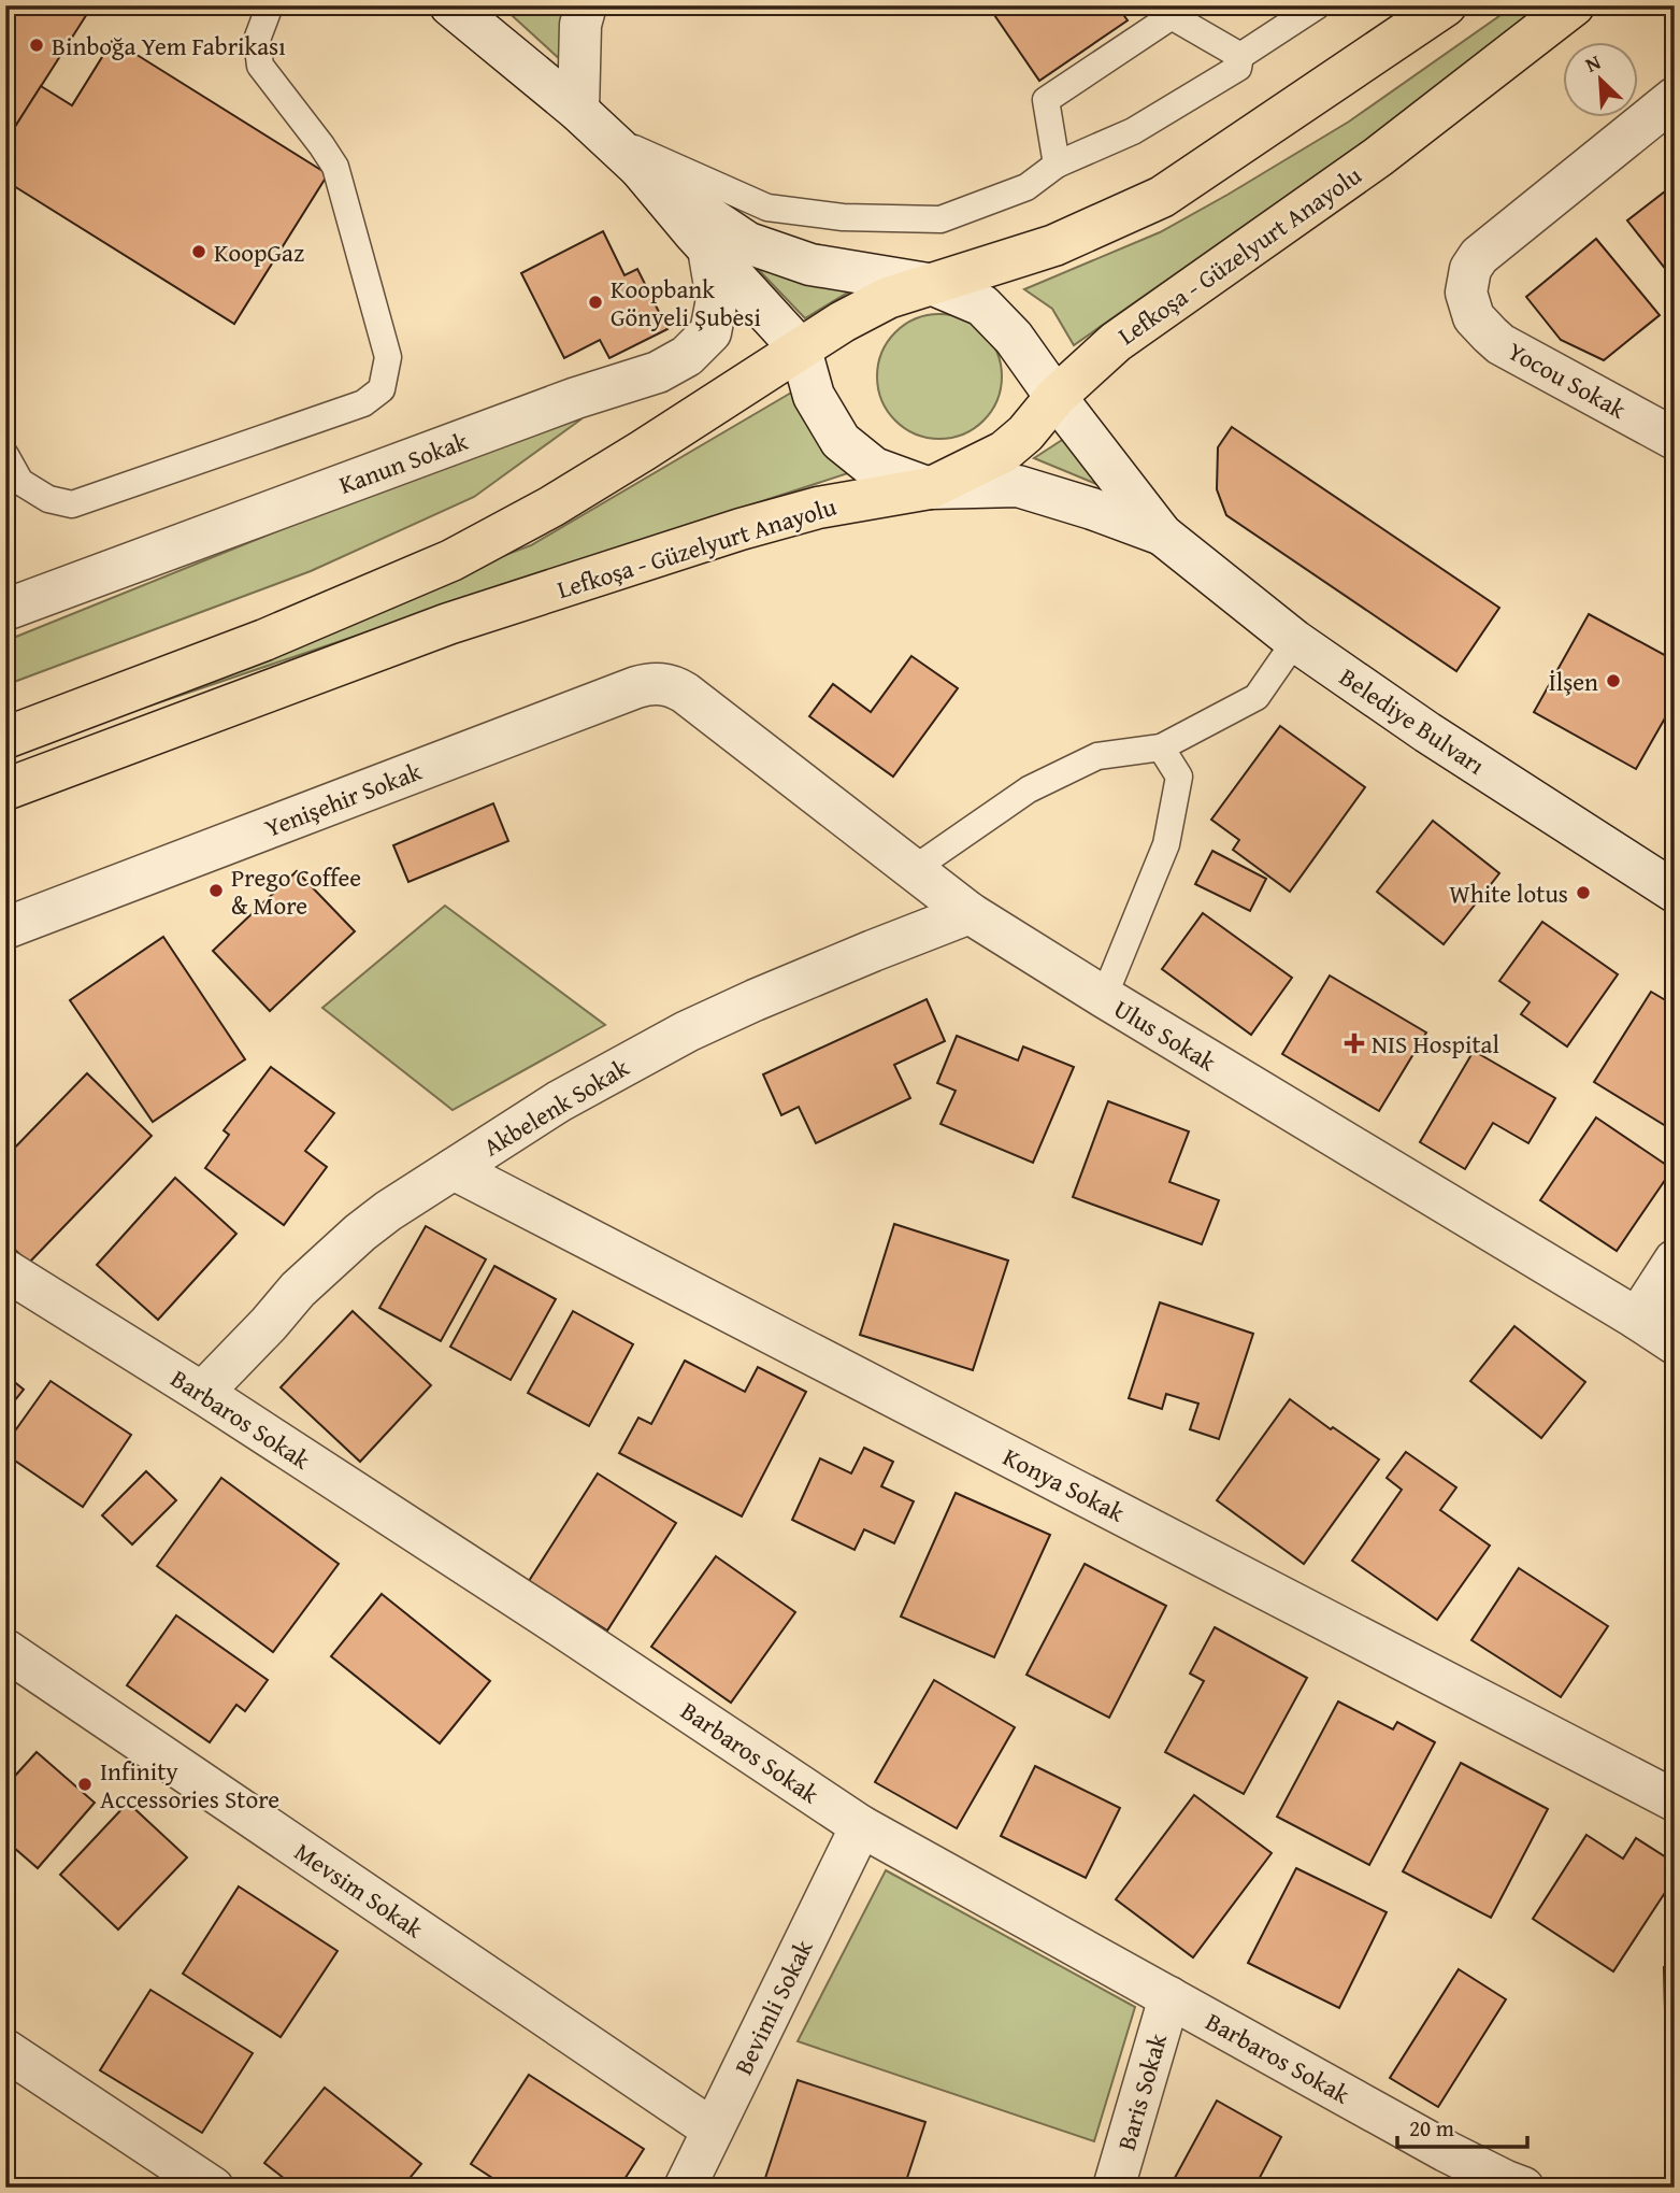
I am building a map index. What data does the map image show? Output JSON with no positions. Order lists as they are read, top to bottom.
{
  "streets": {
    "highway": ["Lefkoşa - Güzelyurt Anayolu"],
    "street": [
      "Yocou Sokak",
      "Kanun Sokak",
      "Belediye Bulvarı",
      "Yenişehir Sokak",
      "Ulus Sokak",
      "Akbelenk Sokak",
      "Barbaros Sokak",
      "Konya Sokak",
      "Mevsim Sokak",
      "Bevimli Sokak",
      "Baris Sokak"
    ]
  },
  "crossings": [
    ["Lefkoşa - Güzelyurt Anayolu", "Belediye Bulvarı"],
    ["Yenişehir Sokak", "Ulus Sokak"],
    ["Ulus Sokak", "Akbelenk Sokak"],
    ["Akbelenk Sokak", "Barbaros Sokak"],
    ["Akbelenk Sokak", "Konya Sokak"],
    ["Barbaros Sokak", "Bevimli Sokak"],
    ["Barbaros Sokak", "Baris Sokak"],
    ["Mevsim Sokak", "Bevimli Sokak"]
  ],
  "places": {
    "other": [
      "Binboğa Yem Fabrikası",
      "KoopGaz",
      "Koopbank Gönyeli Şubesi",
      "İlşen",
      "Prego Coffee & More",
      "White lotus",
      "Infinity Accessories Store"
    ],
    "health": ["NIS Hospital"]
  },
  "scale_bar": "20 m",
  "north": "top left"
}
